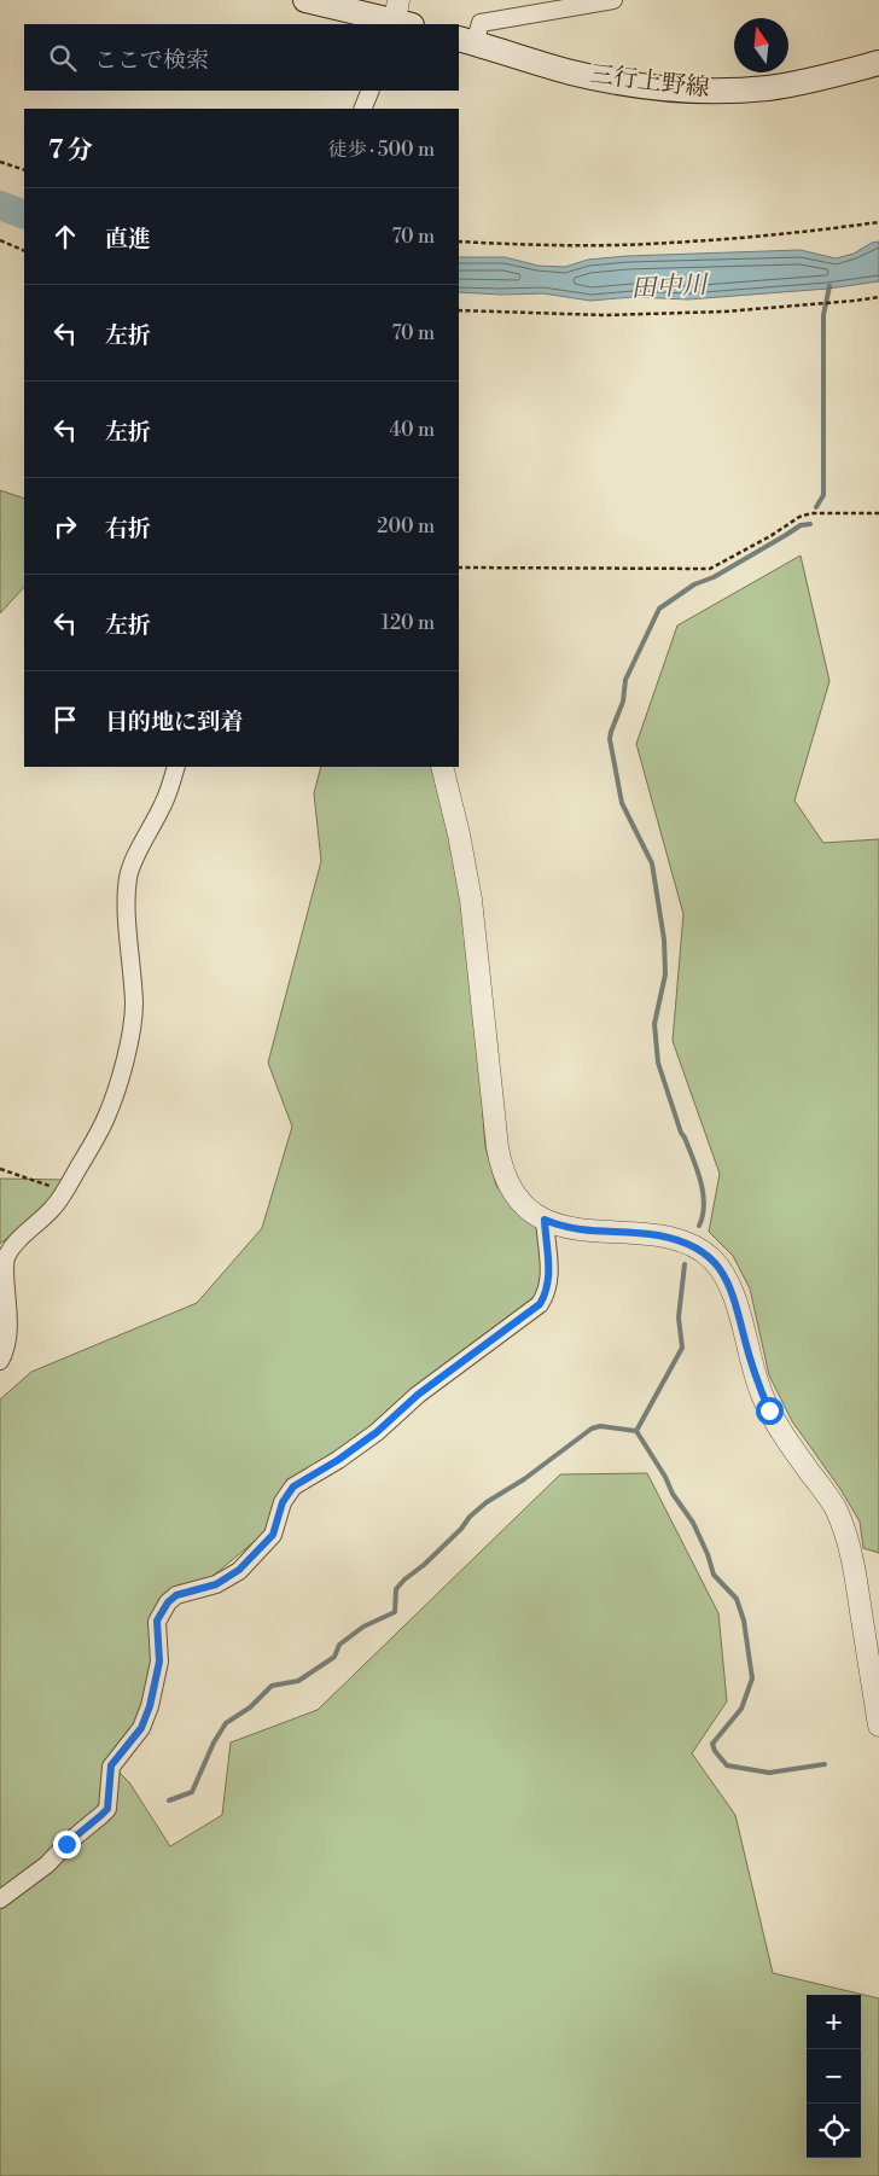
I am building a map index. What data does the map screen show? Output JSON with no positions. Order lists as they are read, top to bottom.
{
  "streets": {
    "main road": ["三行上野線"]
  },
  "water": ["田中川"],
  "north": "top",
  "page": {
    "search": "ここで検索",
    "heading": ["7 分", "徒歩 · 500 m"],
    "list": [
      ["直進", "70 m"],
      ["左折", "70 m"],
      ["左折", "40 m"],
      ["右折", "200 m"],
      ["左折", "120 m"],
      "目的地に到着"
    ],
    "map_buttons": ["+", "−"]
  }
}
